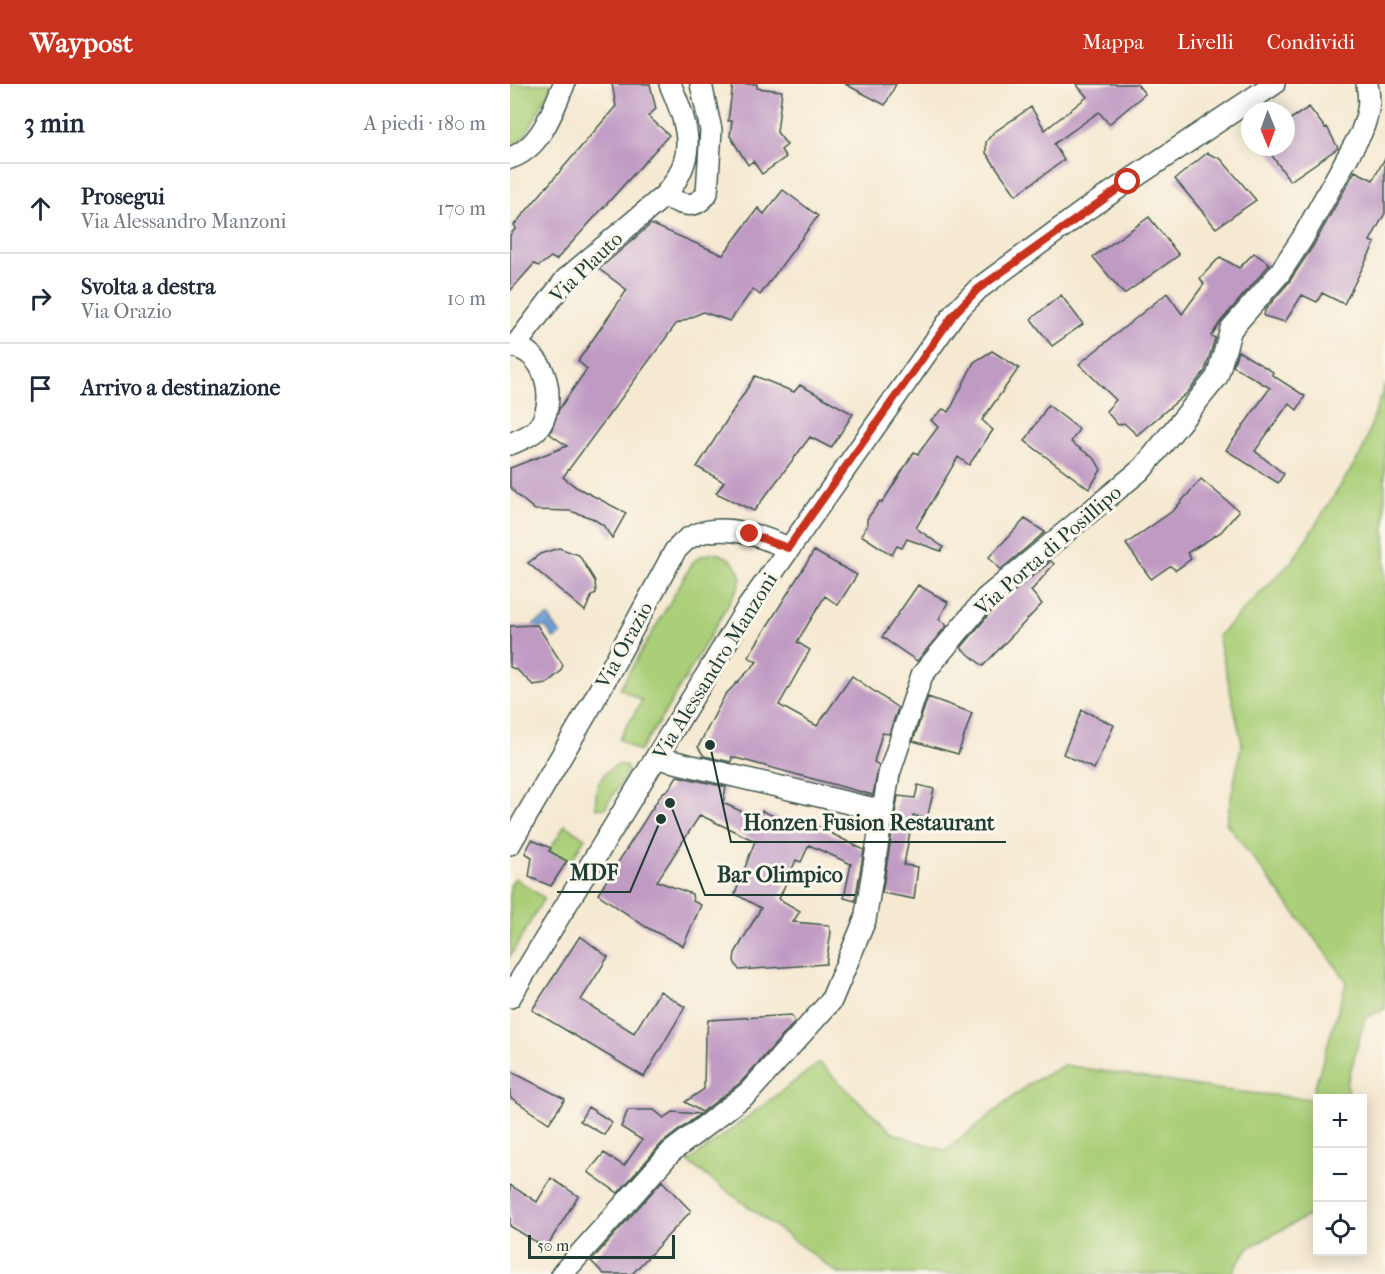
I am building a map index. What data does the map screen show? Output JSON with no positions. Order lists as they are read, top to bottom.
{
  "streets": {
    "street": [
      "Via Plauto",
      "Via Porta di Posillipo",
      "Via Orazio",
      "Via Alessandro Manzoni"
    ]
  },
  "crossings": [
    ["Via Orazio", "Via Alessandro Manzoni"]
  ],
  "places": ["Honzen Fusion Restaurant", "Bar Olimpico", "MDF"],
  "scale_bar": "50 m",
  "north": "bottom",
  "page": {
    "header": "Waypost",
    "nav": ["Mappa", "Livelli", "Condividi"],
    "heading": ["3 min", "A piedi · 180 m"],
    "list": [
      ["Prosegui", "Via Alessandro Manzoni", "170 m"],
      ["Svolta a destra", "Via Orazio", "10 m"],
      "Arrivo a destinazione"
    ],
    "map_buttons": ["+", "−"],
    "scale": "50 m"
  }
}
